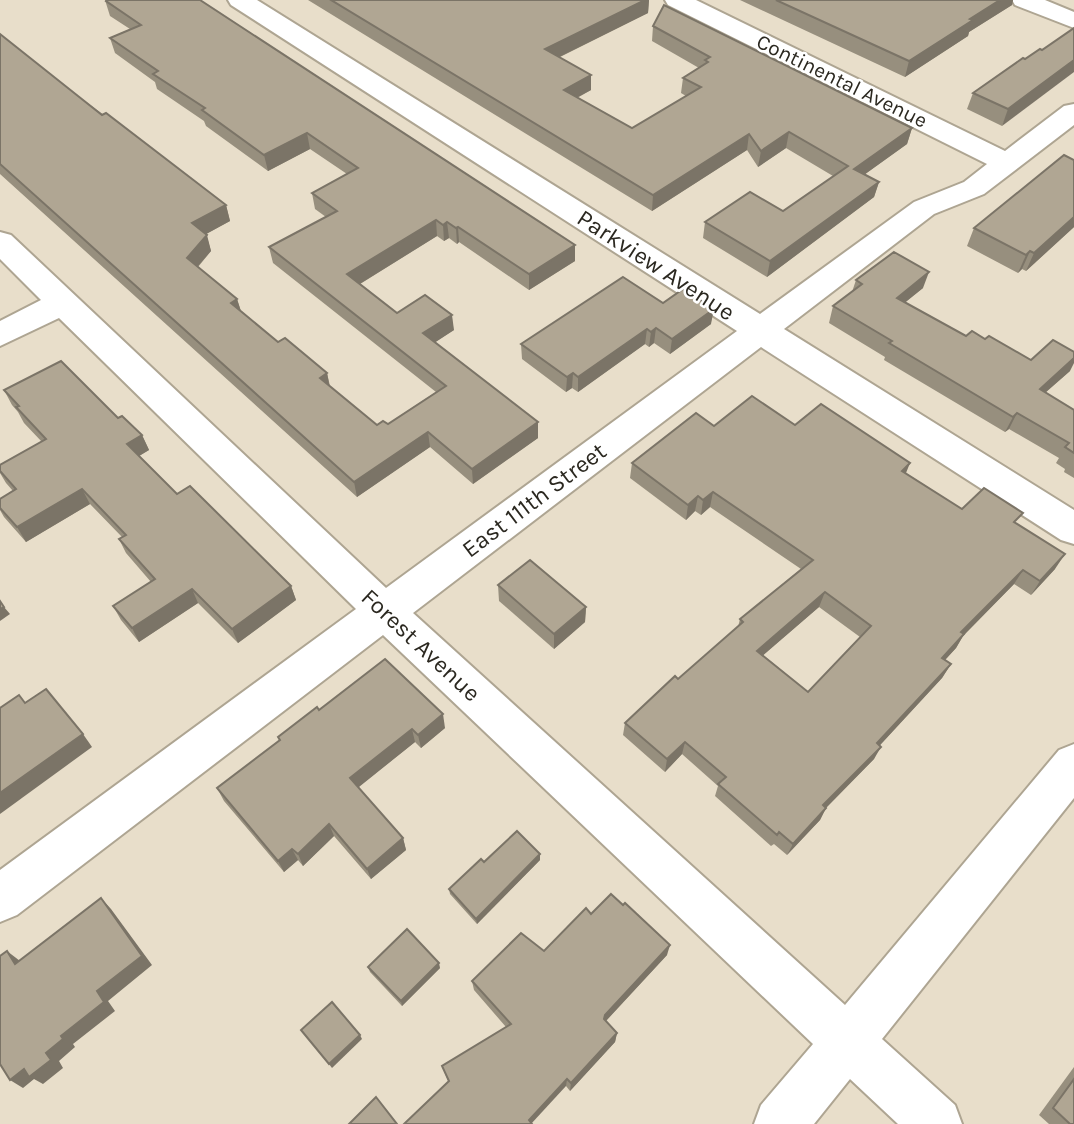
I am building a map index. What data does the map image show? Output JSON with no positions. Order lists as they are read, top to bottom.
{
  "streets": {
    "street": [
      "Continental Avenue",
      "Parkview Avenue",
      "East 111th Street",
      "Forest Avenue"
    ]
  },
  "crossings": [
    ["Continental Avenue", "East 111th Street"],
    ["Parkview Avenue", "East 111th Street"],
    ["East 111th Street", "Forest Avenue"]
  ]
}
